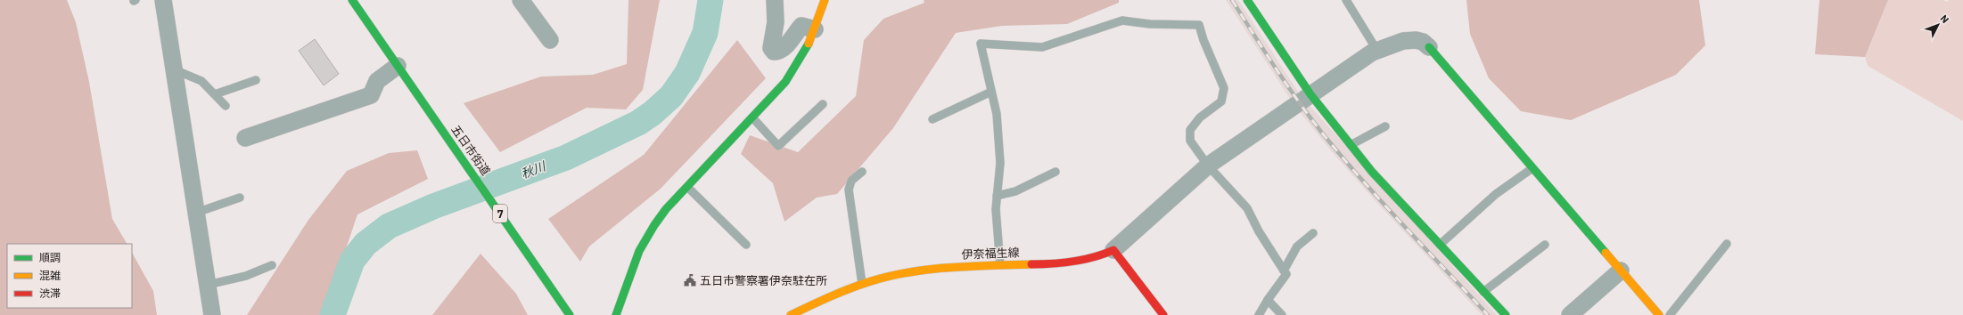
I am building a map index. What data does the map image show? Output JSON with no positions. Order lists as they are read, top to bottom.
{
  "streets": {
    "street": ["五日市街道", "7", "伊奈福生線"]
  },
  "water": ["秋川"],
  "places": {
    "public building": ["五日市警察署伊奈駐在所"]
  },
  "legend": ["順調", "混雑", "渋滞"],
  "north": "top right"
}
